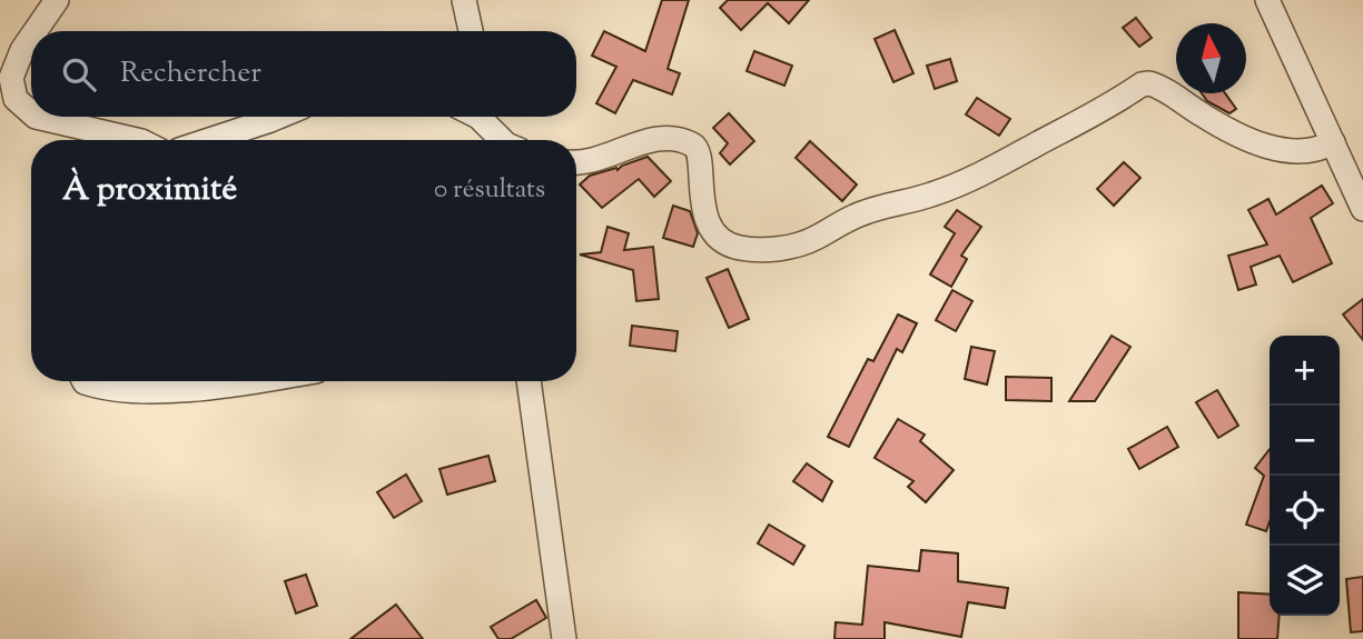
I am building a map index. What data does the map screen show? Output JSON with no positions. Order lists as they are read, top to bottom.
{
  "north": "top",
  "page": {
    "search": "Rechercher",
    "heading": ["À proximité", "0 résultats"],
    "map_buttons": ["+", "−"]
  }
}
